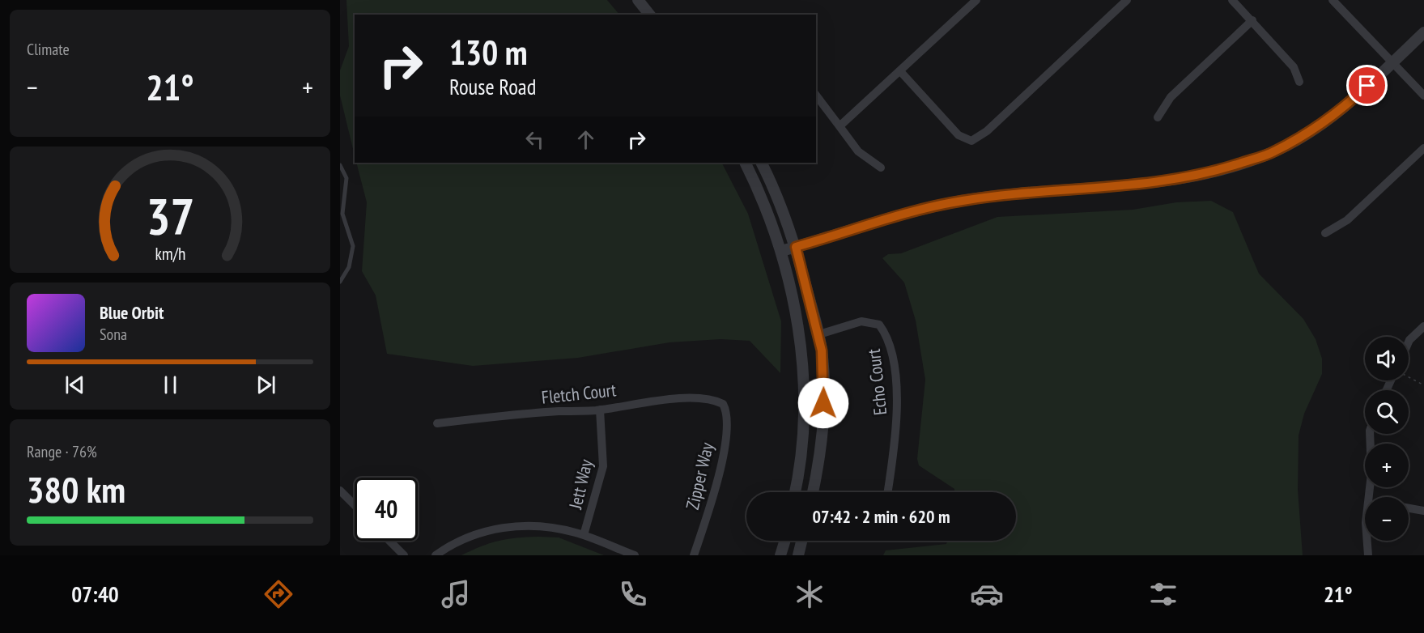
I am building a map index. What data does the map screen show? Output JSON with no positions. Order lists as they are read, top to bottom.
{
  "streets": {
    "street": [
      "Echo Court",
      "Fletch Court",
      "Zipper Way",
      "Jett Way"
    ]
  },
  "crossings": [
    ["Fletch Court", "Zipper Way"],
    ["Fletch Court", "Jett Way"]
  ],
  "page": {
    "tile": [
      "Climate",
      ["Range · 76%", "380 km"]
    ],
    "turn": ["130 m", "Rouse Road"],
    "heat": ["−", "21°", "+"],
    "song": ["Blue Orbit", "Sona"],
    "map_buttons": ["+", "−"],
    "limit": "40",
    "trip": "07:42 · 2 min · 620 m",
    "tabs": ["07:40", "21°"],
    "gauge": ["37", "km/h"]
  }
}
